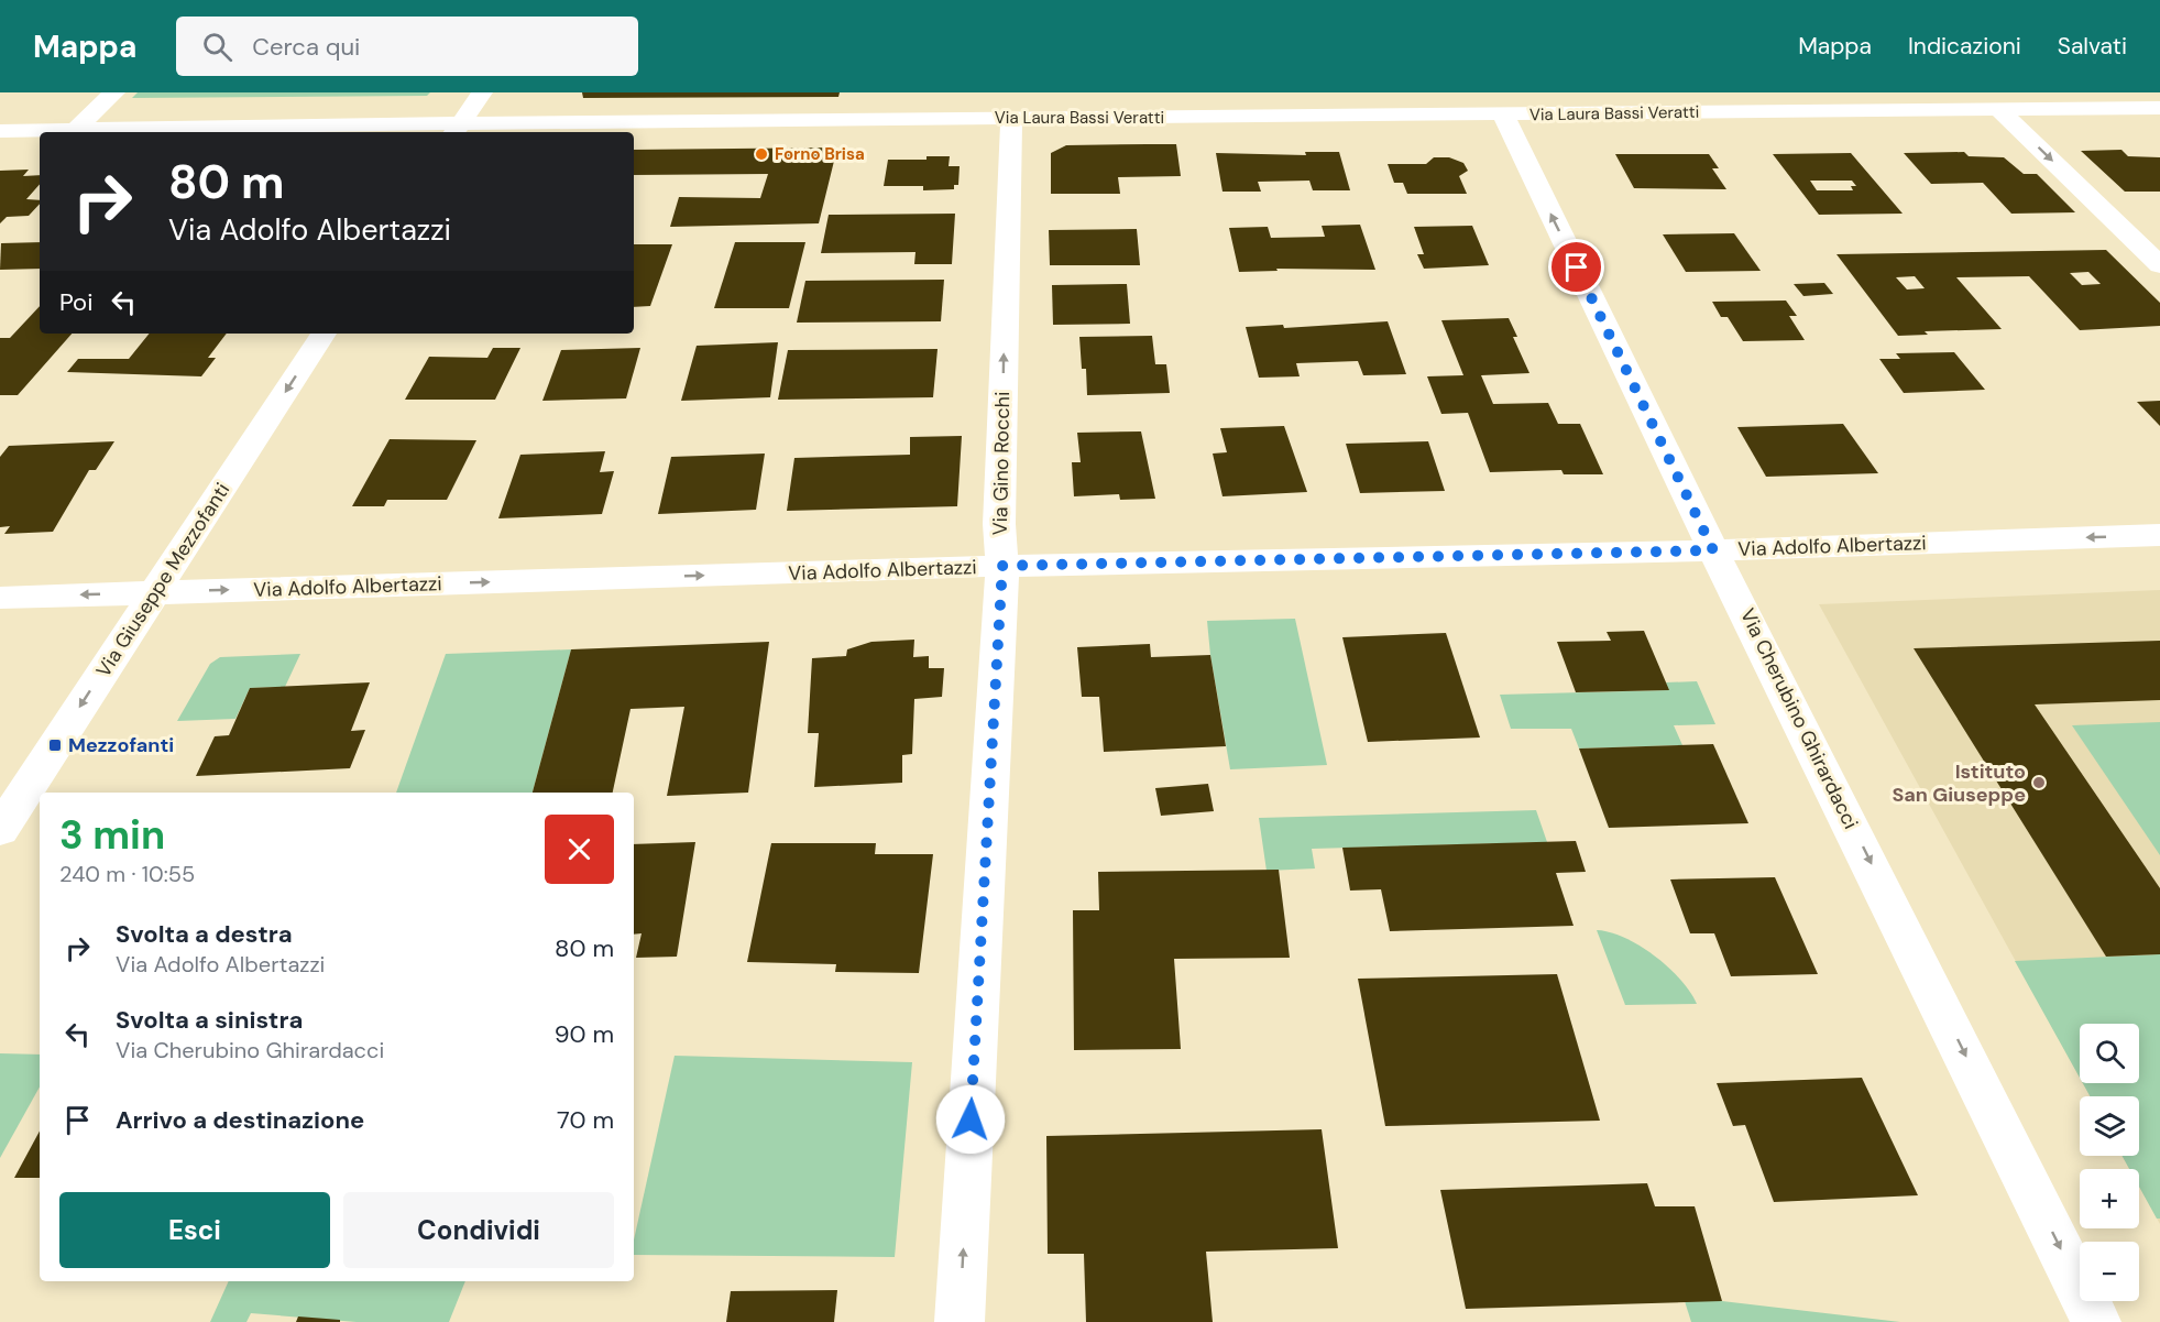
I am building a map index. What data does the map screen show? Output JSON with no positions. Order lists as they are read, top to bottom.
{
  "streets": {
    "street": [
      "Via Laura Bassi Veratti",
      "Via Gino Rocchi",
      "Via Adolfo Albertazzi",
      "Via Giuseppe Mezzofanti",
      "Via Cherubino Ghirardacci"
    ]
  },
  "crossings": [
    ["Via Laura Bassi Veratti", "Via Gino Rocchi"],
    ["Via Laura Bassi Veratti", "Via Cherubino Ghirardacci"],
    ["Via Gino Rocchi", "Via Adolfo Albertazzi"],
    ["Via Adolfo Albertazzi", "Via Giuseppe Mezzofanti"],
    ["Via Adolfo Albertazzi", "Via Cherubino Ghirardacci"]
  ],
  "one_way": ["Via Gino Rocchi", "Via Giuseppe Mezzofanti"],
  "places": {
    "other": ["Forno Brisa", "Istituto San Giuseppe"],
    "transit": ["Mezzofanti"]
  },
  "page": {
    "header": "Mappa",
    "search": "Cerca qui",
    "nav": ["Mappa", "Indicazioni", "Salvati"],
    "turn": ["80 m", "Via Adolfo Albertazzi"],
    "then": "Poi",
    "heading": ["3 min", "240 m · 10:55"],
    "list": [
      {
        "name": "Svolta a destra",
        "note": "Via Adolfo Albertazzi",
        "value": "80 m"
      },
      {
        "name": "Svolta a sinistra",
        "note": "Via Cherubino Ghirardacci",
        "value": "90 m"
      },
      {
        "name": "Arrivo a destinazione",
        "value": "70 m"
      }
    ],
    "map_buttons": ["+", "−"],
    "buttons": ["Esci", "Condividi"]
  }
}
